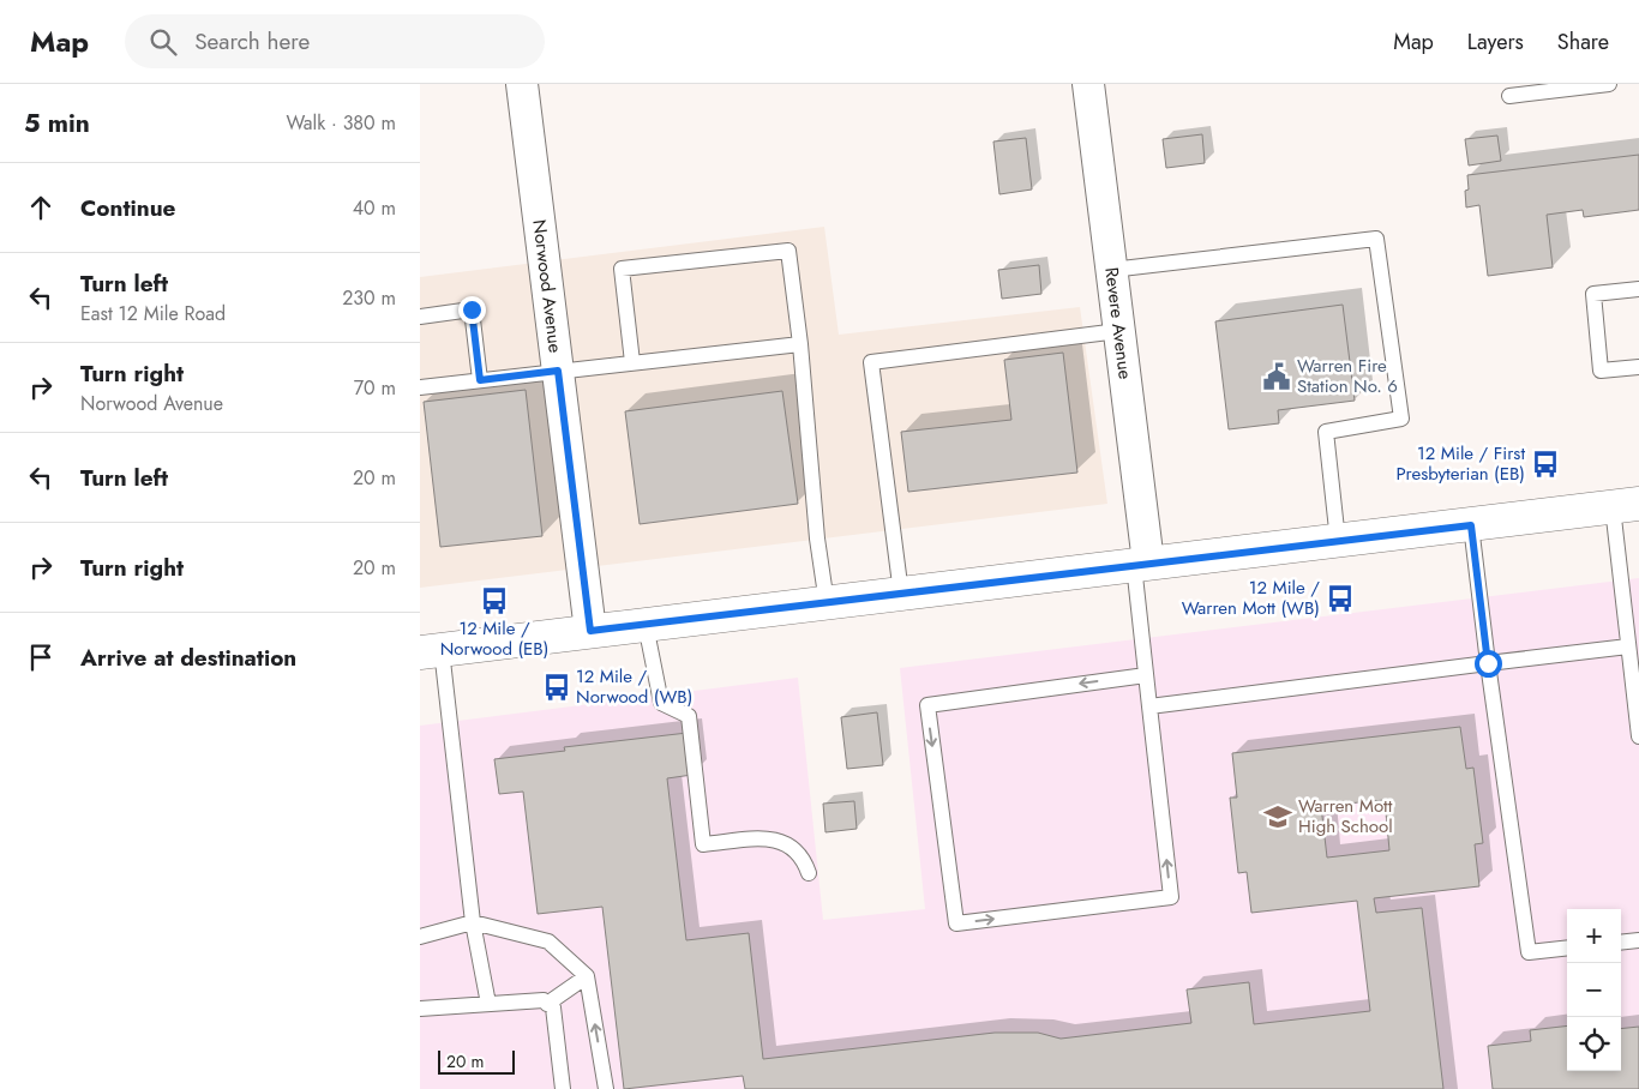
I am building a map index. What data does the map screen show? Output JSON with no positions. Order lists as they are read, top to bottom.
{
  "streets": {
    "street": ["Norwood Avenue", "Revere Avenue"]
  },
  "places": {
    "public building": ["Warren Fire Station No. 6"],
    "bus stop": [
      "12 Mile / First Presbyterian (EB)",
      "12 Mile / Warren Mott (WB)",
      "12 Mile / Norwood (EB)",
      "12 Mile / Norwood (WB)"
    ],
    "school or university": ["Warren Mott High School"]
  },
  "scale_bar": "20 m",
  "page": {
    "header": "Map",
    "search": "Search here",
    "nav": ["Map", "Layers", "Share"],
    "heading": ["5 min", "Walk · 380 m"],
    "list": [
      ["Continue", "40 m"],
      ["Turn left", "East 12 Mile Road", "230 m"],
      ["Turn right", "Norwood Avenue", "70 m"],
      ["Turn left", "20 m"],
      ["Turn right", "20 m"],
      "Arrive at destination"
    ],
    "map_buttons": ["+", "−"],
    "scale": "20 m"
  }
}
